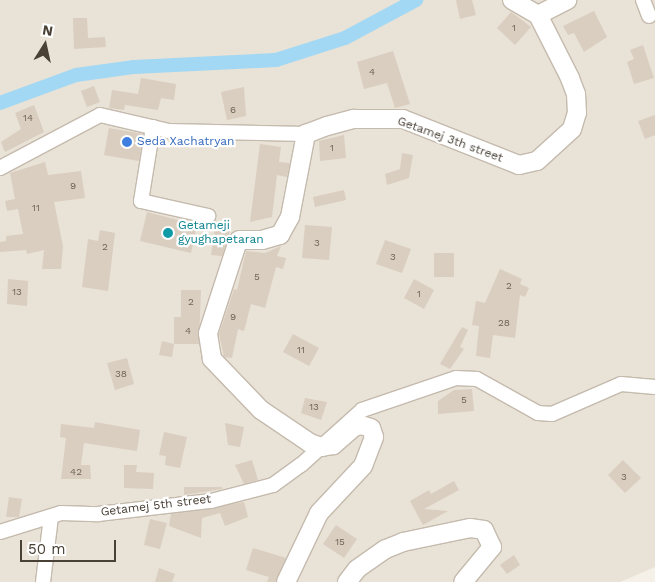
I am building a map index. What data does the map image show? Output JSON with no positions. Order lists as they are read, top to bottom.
{
  "streets": {
    "street": ["Getamej 3th street", "Getamej 5th street"]
  },
  "places": ["Seda Xachatryan", "Getameji gyughapetaran"],
  "house_numbers": [
    "1",
    "4",
    "6",
    "14",
    "1",
    "9",
    "11",
    "3",
    "2",
    "3",
    "5",
    "2",
    "13",
    "1",
    "2",
    "9",
    "28",
    "4",
    "11",
    "38",
    "5",
    "13",
    "42",
    "3",
    "15"
  ],
  "scale_bar": "50 m",
  "north": "top"
}
